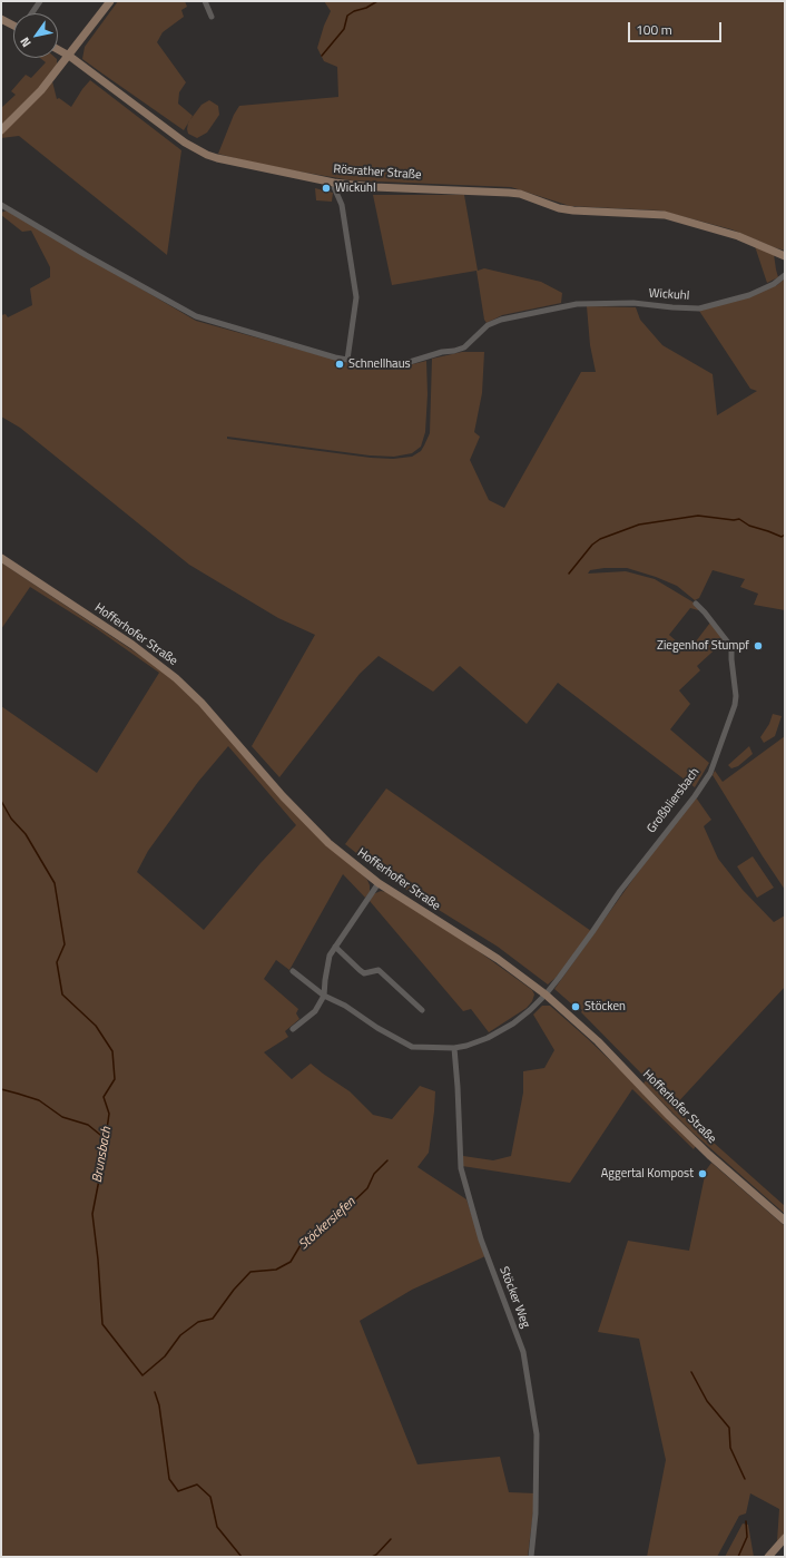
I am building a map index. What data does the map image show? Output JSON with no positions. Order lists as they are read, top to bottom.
{
  "streets": {
    "street": [
      "Rösrather Straße",
      "Wickuhl",
      "Hofferhofer Straße",
      "Großbliersbach",
      "Stöcker Weg"
    ]
  },
  "crossings": [
    ["Hofferhofer Straße", "Großbliersbach"]
  ],
  "water": ["Brunsbach", "Stöckersiefen"],
  "places": [
    "Wickuhl",
    "Schnellhaus",
    "Ziegenhof Stumpf",
    "Stöcken",
    "Aggertal Kompost"
  ],
  "scale_bar": "100 m",
  "north": "bottom left"
}
